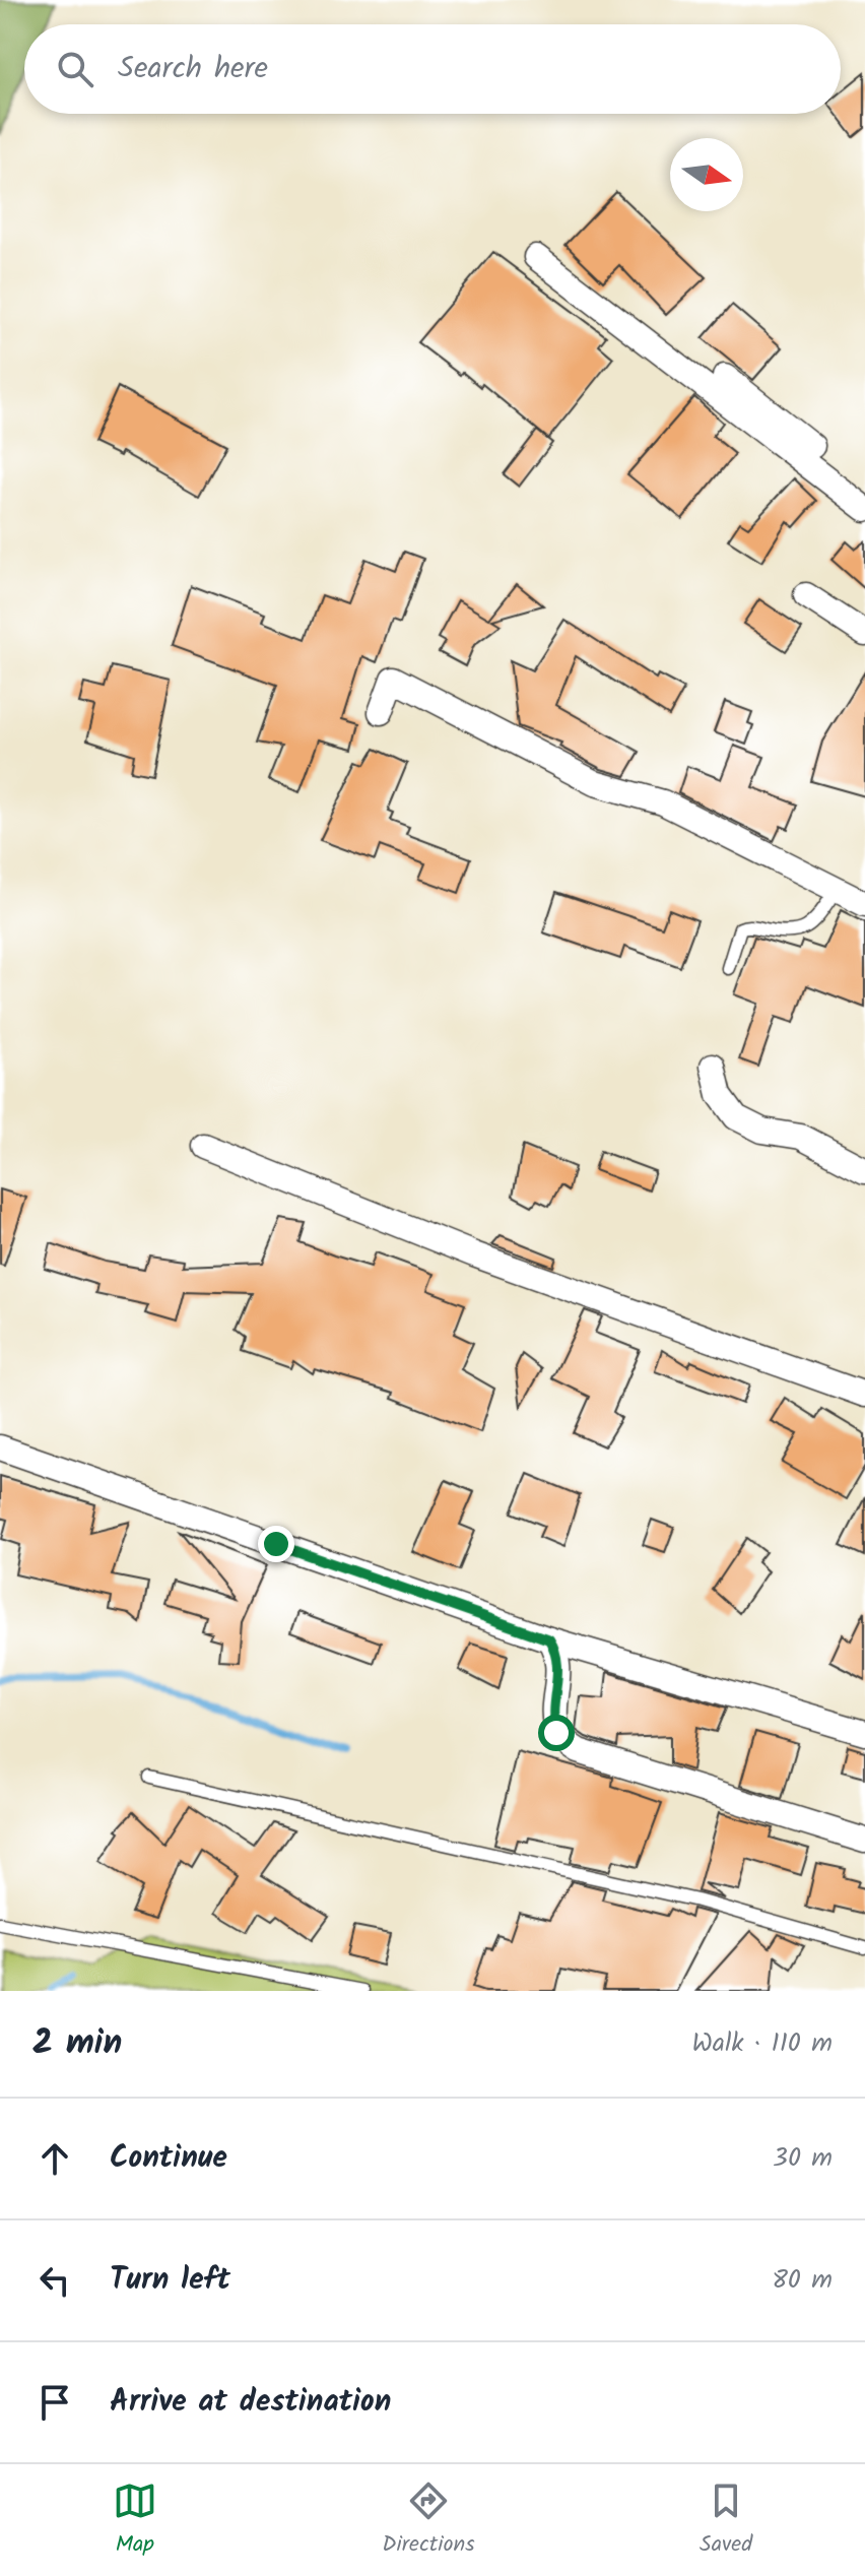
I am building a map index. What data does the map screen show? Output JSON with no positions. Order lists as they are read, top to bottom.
{
  "north": "right",
  "page": {
    "search": "Search here",
    "heading": ["2 min", "Walk · 110 m"],
    "list": [
      ["Continue", "30 m"],
      ["Turn left", "80 m"],
      "Arrive at destination"
    ],
    "nav": ["Map", "Directions", "Saved"]
  }
}
